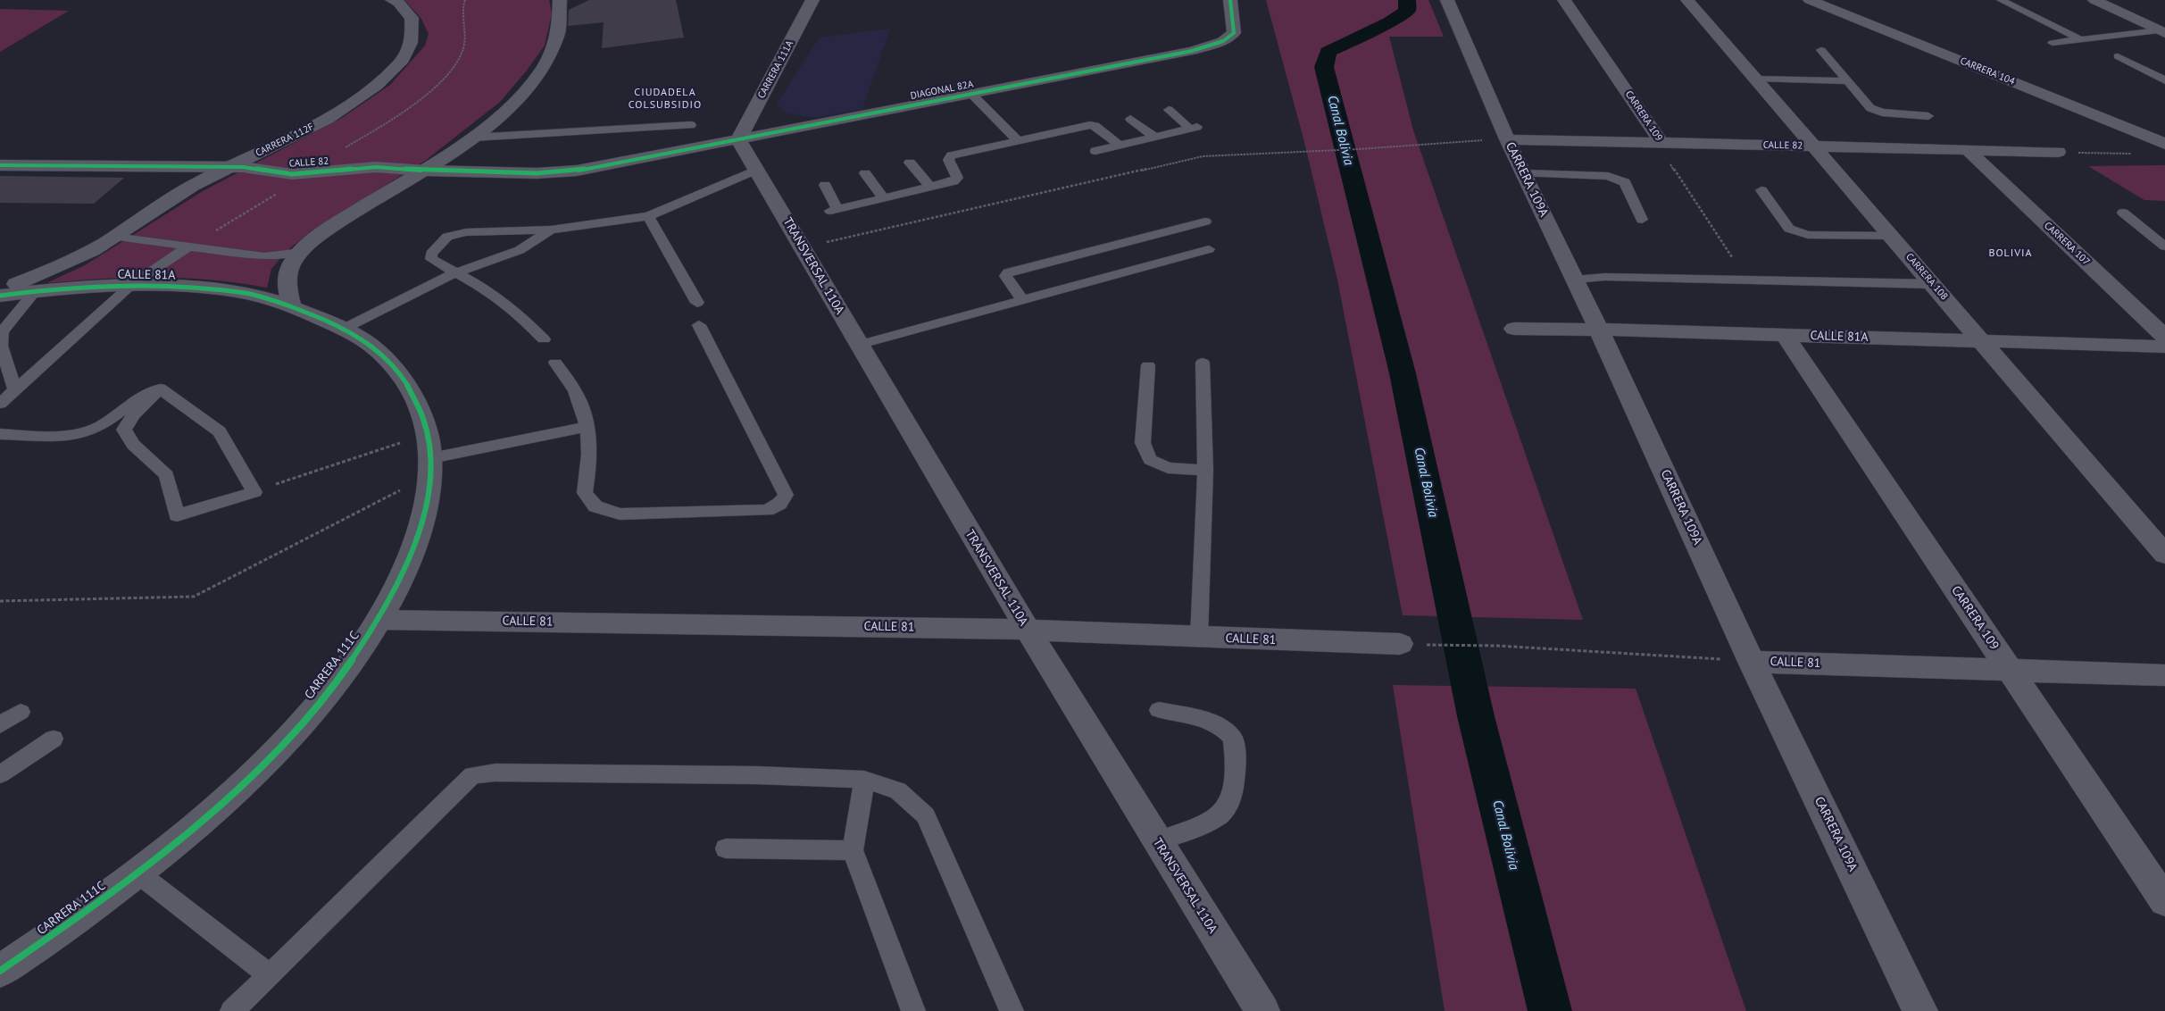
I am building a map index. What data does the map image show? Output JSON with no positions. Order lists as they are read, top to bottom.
{
  "streets": {
    "street": [
      "CARRERA 111A",
      "CARRERA 104",
      "DIAGONAL 82A",
      "CARRERA 109",
      "CARRERA 112F",
      "CALLE 82",
      "CARRERA 109A",
      "CARRERA 107",
      "TRANSVERSAL 110A",
      "CALLE 81A",
      "CARRERA 108",
      "CALLE 81",
      "CARRERA 111C"
    ]
  },
  "crossings": [
    ["CARRERA 111A", "DIAGONAL 82A"],
    ["CARRERA 111A", "TRANSVERSAL 110A"],
    ["DIAGONAL 82A", "CALLE 82"],
    ["DIAGONAL 82A", "TRANSVERSAL 110A"],
    ["CARRERA 109", "CALLE 82"],
    ["CARRERA 109", "CALLE 81A"],
    ["CARRERA 109", "CALLE 81"],
    ["CARRERA 112F", "CALLE 82"],
    ["CALLE 82", "CARRERA 109A"],
    ["CALLE 82", "CARRERA 107"],
    ["CALLE 82", "CARRERA 108"],
    ["CARRERA 109A", "CALLE 81A"],
    ["CARRERA 109A", "CALLE 81"],
    ["TRANSVERSAL 110A", "CALLE 81"],
    ["CALLE 81A", "CARRERA 108"],
    ["CALLE 81A", "CARRERA 111C"],
    ["CALLE 81", "CARRERA 111C"]
  ],
  "districts": ["CIUDADELA COLSUBSIDIO", "BOLIVIA"],
  "water": ["Canal Bolivia"]
}
